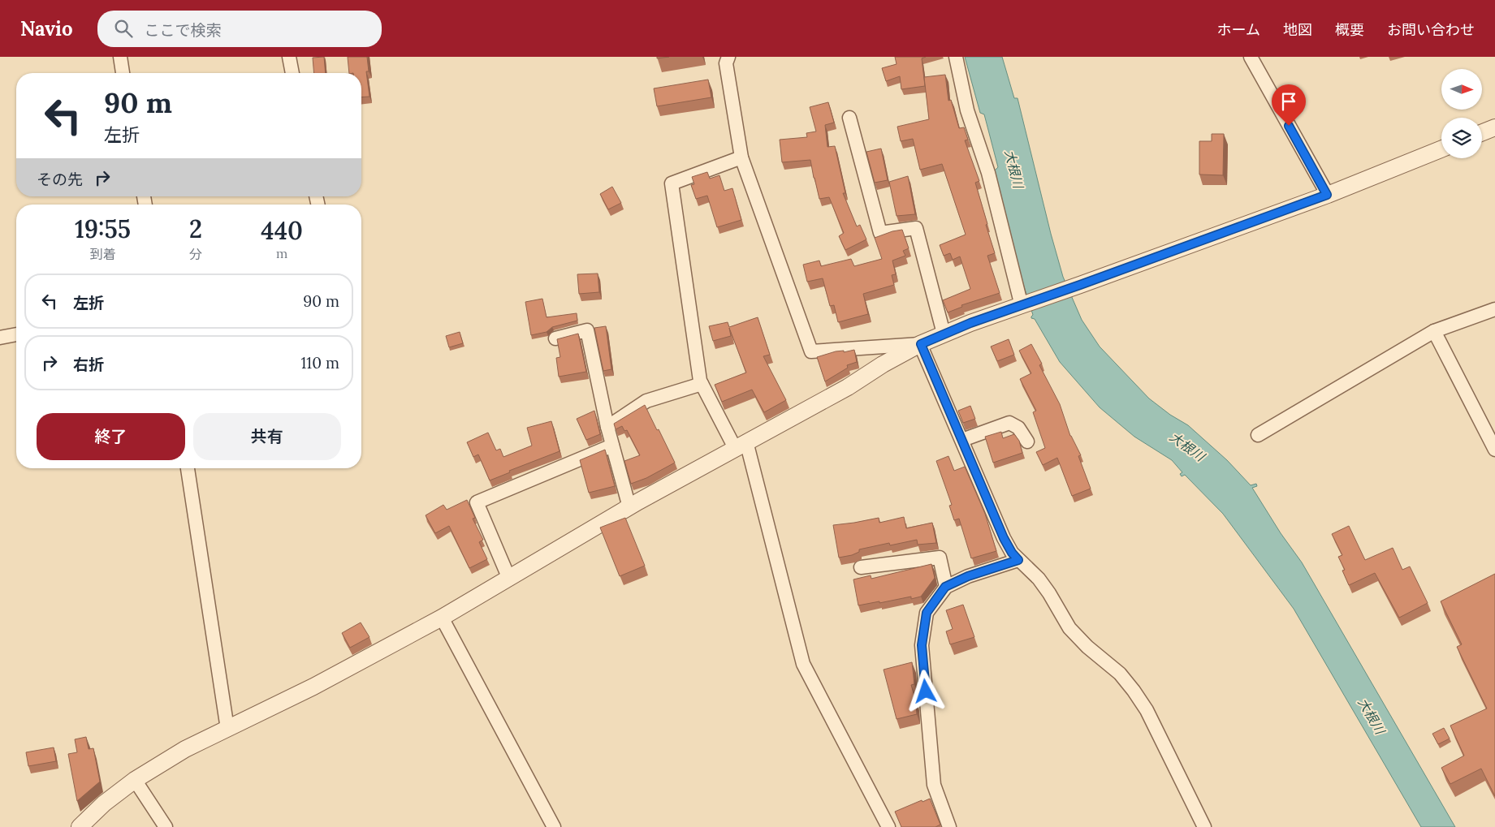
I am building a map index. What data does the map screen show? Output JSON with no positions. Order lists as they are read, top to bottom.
{
  "water": ["大根川"],
  "north": "right",
  "page": {
    "header": "Navio",
    "search": "ここで検索",
    "nav": [
      "ホーム",
      "地図",
      "概要",
      "お問い合わせ"
    ],
    "turn": ["90 m", "左折"],
    "then": "その先",
    "eta": [
      "19:55",
      "到着",
      "2",
      "分",
      "440",
      "m"
    ],
    "list": [
      {
        "name": "左折",
        "value": "90 m"
      },
      {
        "name": "右折",
        "value": "110 m"
      }
    ],
    "buttons": ["終了", "共有"]
  }
}
